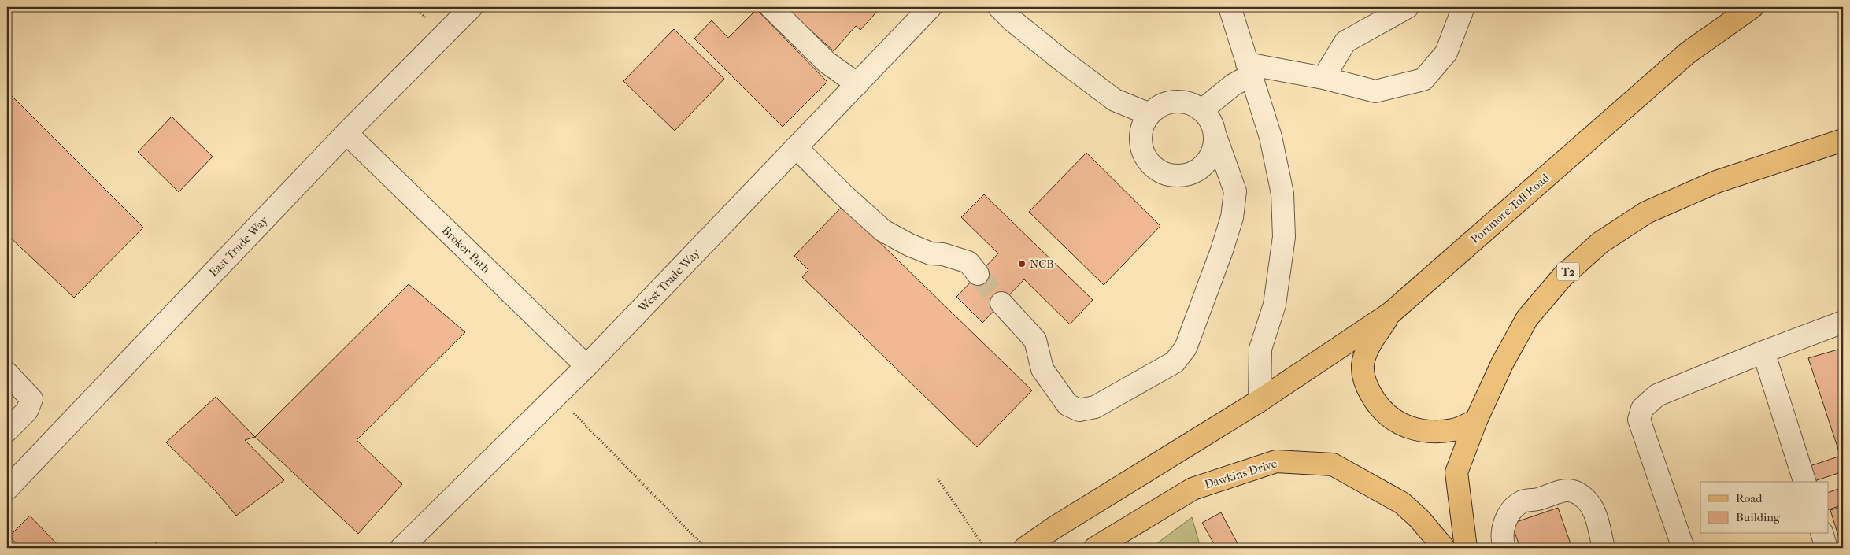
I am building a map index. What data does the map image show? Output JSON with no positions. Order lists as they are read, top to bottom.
{
  "streets": {
    "main road": ["Portmore Toll Road", "T2", "Dawkins Drive"],
    "street": ["East Trade Way", "Broker Path", "West Trade Way"]
  },
  "crossings": [
    ["East Trade Way", "Broker Path"],
    ["Broker Path", "West Trade Way"]
  ],
  "places": ["NCB"],
  "legend": ["Road", "Building"]
}
